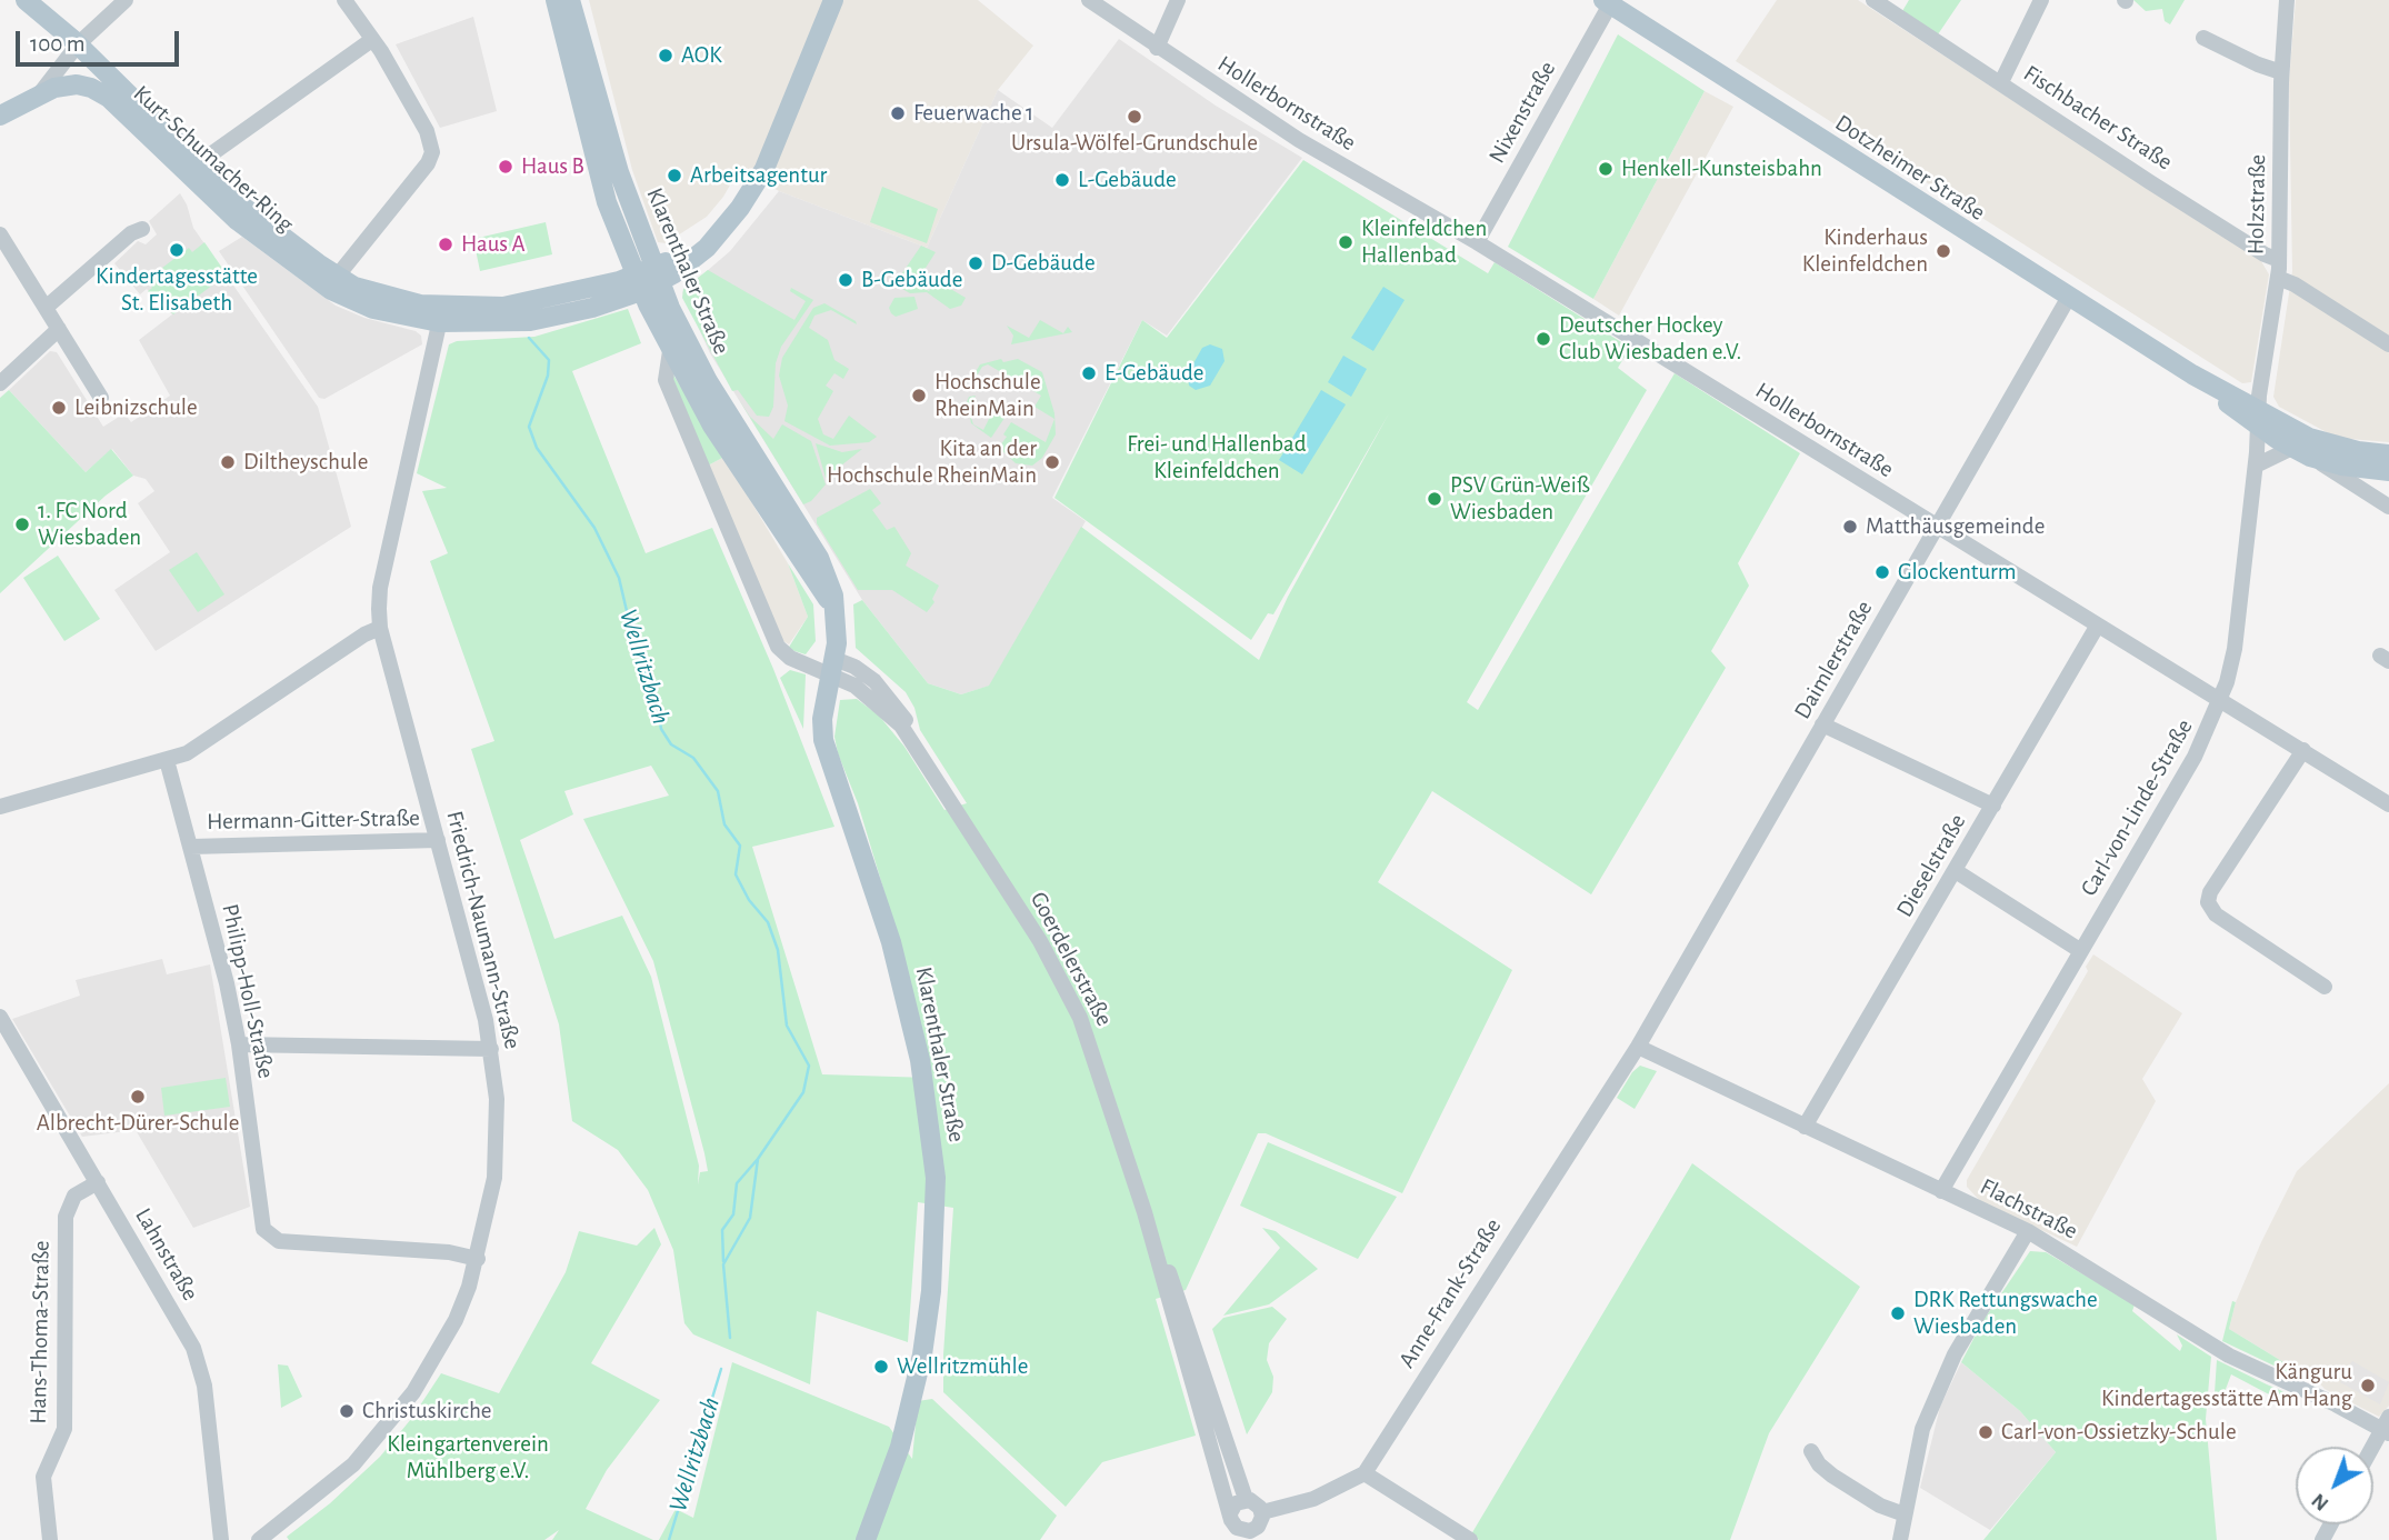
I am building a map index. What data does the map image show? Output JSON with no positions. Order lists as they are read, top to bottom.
{
  "streets": {
    "main road": ["Kurt-Schumacher-Ring", "Dotzheimer Straße", "Klarenthaler Straße"],
    "street": [
      "Hollerbornstraße",
      "Nixenstraße",
      "Fischbacher Straße",
      "Holzstraße",
      "Daimlerstraße",
      "Carl-von-Linde-Straße",
      "Hermann-Gitter-Straße",
      "Dieselstraße",
      "Friedrich-Naumann-Straße",
      "Goerdelerstraße",
      "Philipp-Holl-Straße",
      "Flachstraße",
      "Lahnstraße",
      "Anne-Frank-Straße",
      "Hans-Thoma-Straße"
    ]
  },
  "crossings": [
    ["Hollerbornstraße", "Nixenstraße"],
    ["Hollerbornstraße", "Daimlerstraße"],
    ["Hollerbornstraße", "Carl-von-Linde-Straße"],
    ["Hollerbornstraße", "Dieselstraße"],
    ["Nixenstraße", "Dotzheimer Straße"],
    ["Fischbacher Straße", "Holzstraße"],
    ["Kurt-Schumacher-Ring", "Klarenthaler Straße"],
    ["Kurt-Schumacher-Ring", "Friedrich-Naumann-Straße"],
    ["Dotzheimer Straße", "Holzstraße"],
    ["Dotzheimer Straße", "Daimlerstraße"],
    ["Dotzheimer Straße", "Carl-von-Linde-Straße"],
    ["Holzstraße", "Carl-von-Linde-Straße"],
    ["Klarenthaler Straße", "Goerdelerstraße"],
    ["Daimlerstraße", "Flachstraße"],
    ["Daimlerstraße", "Anne-Frank-Straße"],
    ["Carl-von-Linde-Straße", "Flachstraße"],
    ["Hermann-Gitter-Straße", "Friedrich-Naumann-Straße"],
    ["Hermann-Gitter-Straße", "Philipp-Holl-Straße"],
    ["Dieselstraße", "Flachstraße"],
    ["Friedrich-Naumann-Straße", "Philipp-Holl-Straße"],
    ["Goerdelerstraße", "Anne-Frank-Straße"],
    ["Flachstraße", "Anne-Frank-Straße"],
    ["Lahnstraße", "Hans-Thoma-Straße"]
  ],
  "water": ["Wellritzbach"],
  "parks": ["Frei- und Hallenbad Kleinfeldchen", "Kleingartenverein Mühlberg e.V."],
  "places": [
    "AOK",
    "Feuerwache 1",
    "Ursula-Wölfel-Grundschule",
    "Haus B",
    "Henkell-Kunsteisbahn",
    "Arbeitsagentur",
    "L-Gebäude",
    "Kleinfeldchen Hallenbad",
    "Haus A",
    "Kindertagesstätte St. Elisabeth",
    "Kinderhaus Kleinfeldchen",
    "D-Gebäude",
    "B-Gebäude",
    "Deutscher Hockey Club Wiesbaden e.V.",
    "E-Gebäude",
    "Hochschule RheinMain",
    "Leibnizschule",
    "Diltheyschule",
    "Kita an der Hochschule RheinMain",
    "PSV Grün-Weiß Wiesbaden",
    "1. FC Nord Wiesbaden",
    "Matthäusgemeinde",
    "Glockenturm",
    "Albrecht-Dürer-Schule",
    "DRK Rettungswache Wiesbaden",
    "Wellritzmühle",
    "Känguru Kindertagesstätte Am Hang",
    "Christuskirche",
    "Carl-von-Ossietzky-Schule"
  ],
  "scale_bar": "100 m",
  "north": "bottom left"
}
